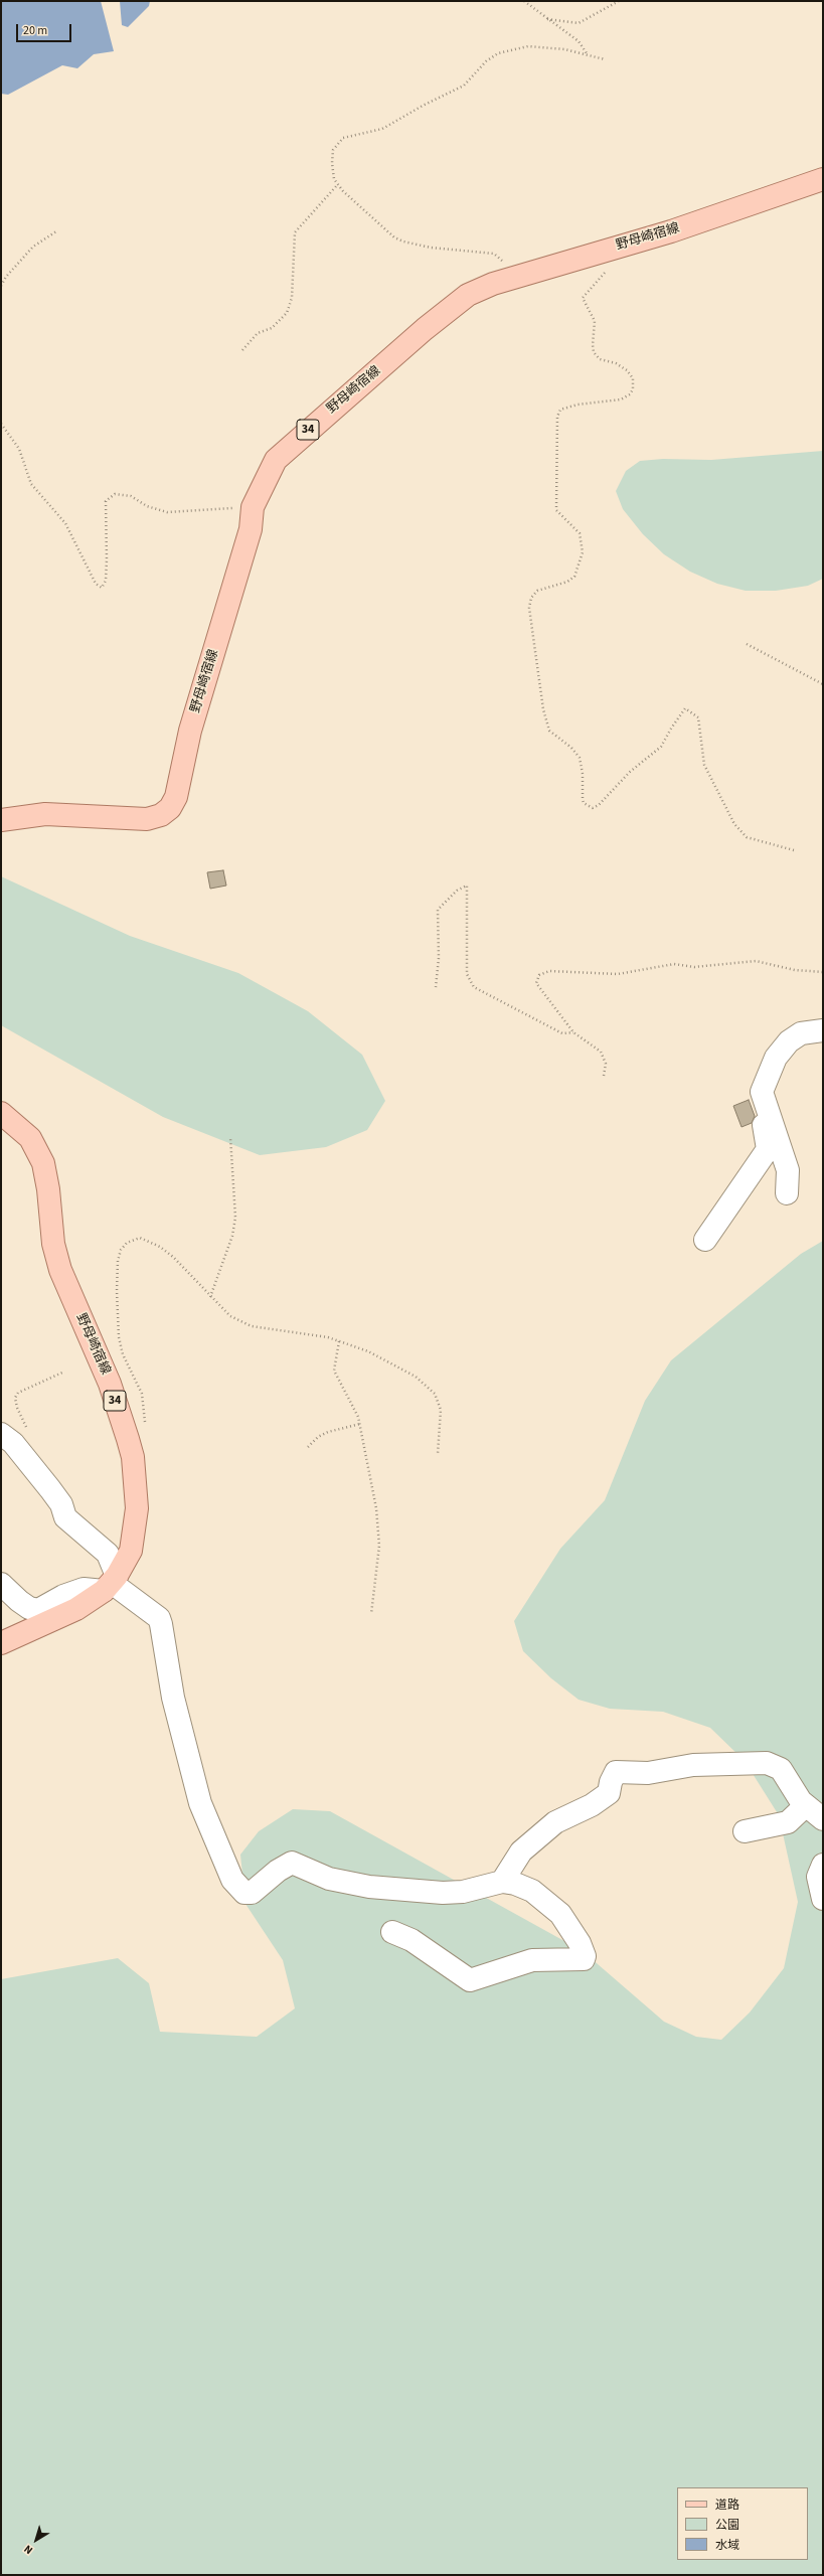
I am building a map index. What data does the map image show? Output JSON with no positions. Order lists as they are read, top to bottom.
{
  "streets": {
    "main road": ["野母崎宿線", "34"]
  },
  "legend": ["道路", "公園", "水域"],
  "scale_bar": "20 m",
  "north": "bottom left"
}
